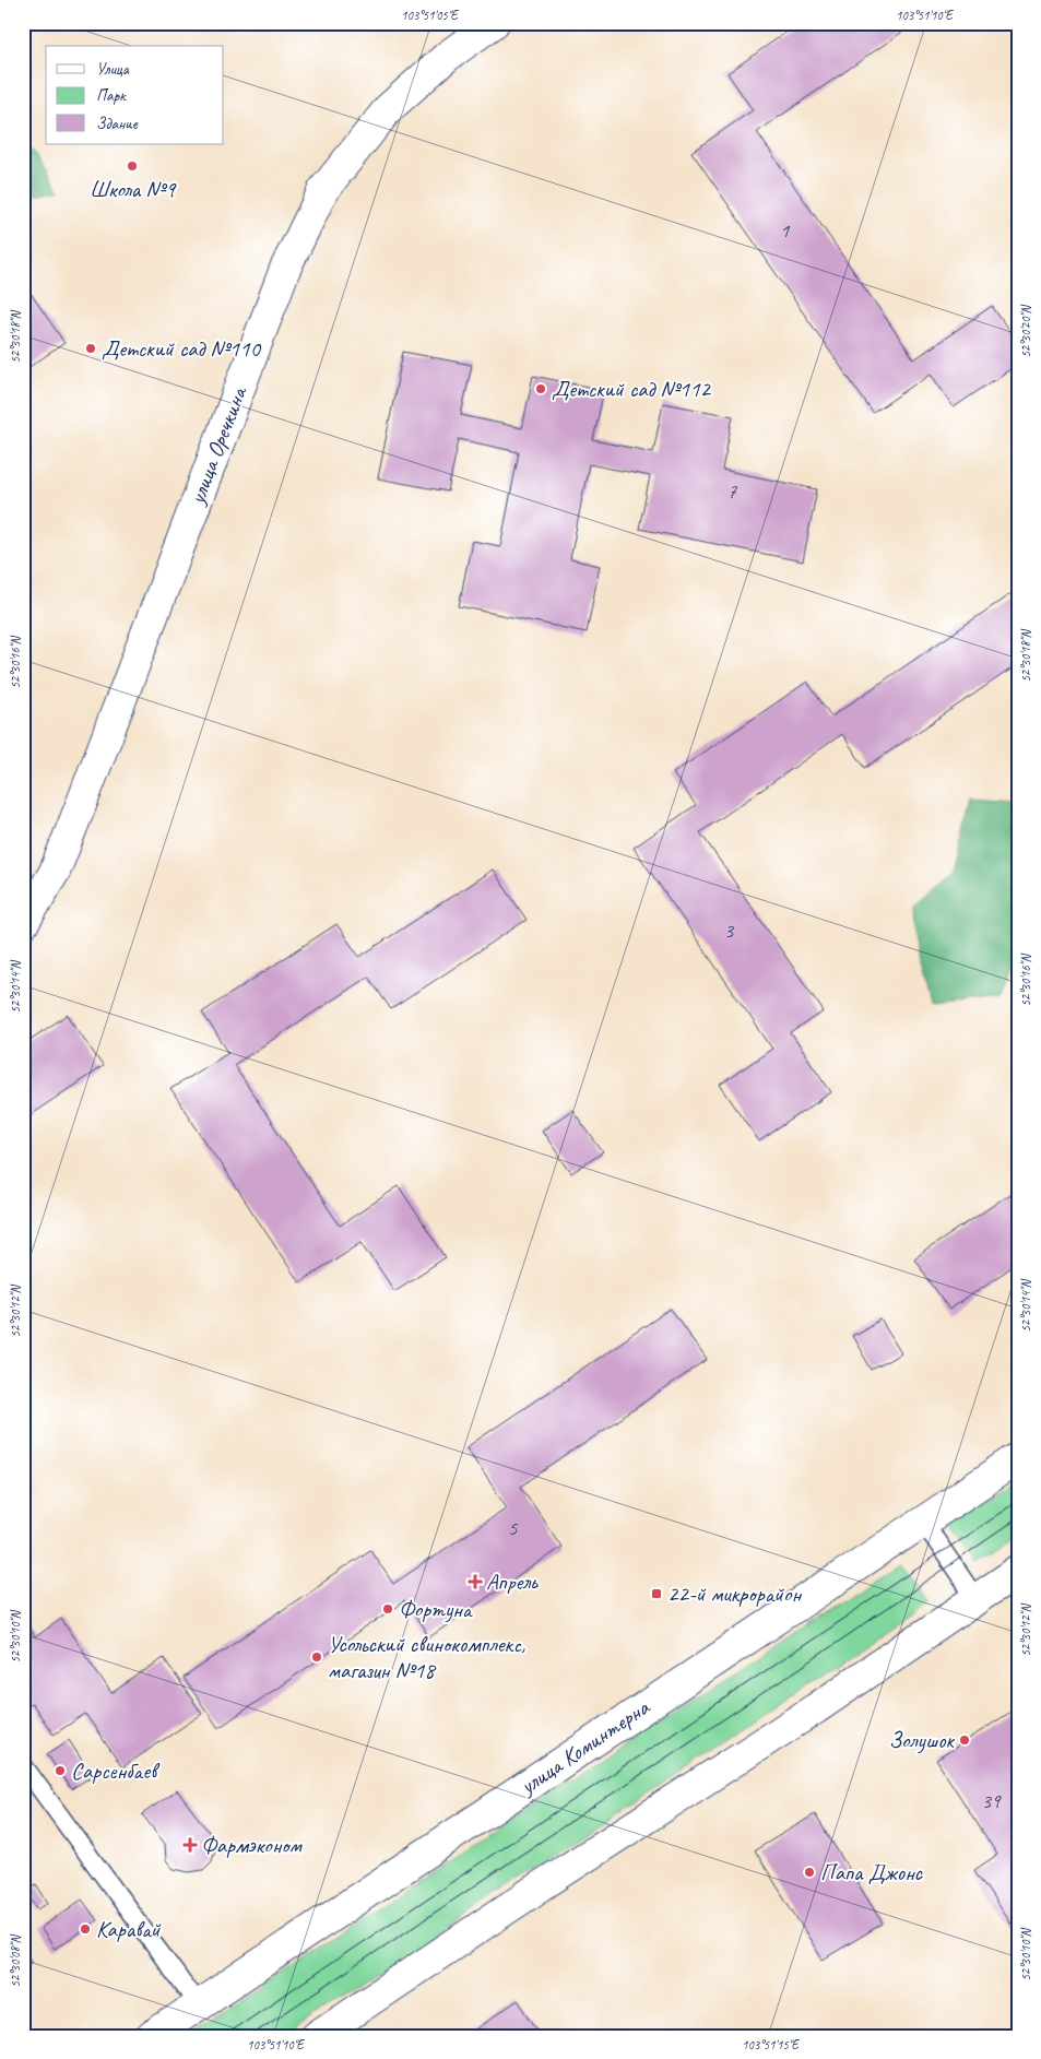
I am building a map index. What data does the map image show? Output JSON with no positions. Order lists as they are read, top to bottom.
{
  "streets": {
    "street": ["улица Оречкина", "улица Коминтерна"]
  },
  "places": {
    "other": [
      "Школа №9",
      "Детский сад №110",
      "Детский сад №112",
      "Фортуна",
      "Усольский свинокомплекс, магазин №18",
      "Золушок",
      "Сарсенбаев",
      "Папа Джонс",
      "Каравай"
    ],
    "health": ["Апрель", "Фармэконом"],
    "transit": ["22-й микрорайон"]
  },
  "house_numbers": [
    "1",
    "7",
    "3",
    "5",
    "39"
  ],
  "legend": ["Улица", "Парк", "Здание"],
  "coordinates": [
    "103°51'05\"E",
    "103°51'10\"E",
    "52°30'20\"N",
    "52°30'18\"N",
    "52°30'16\"N",
    "52°30'14\"N",
    "52°30'12\"N",
    "52°30'10\"N",
    "52°30'08\"N",
    "103°51'15\"E"
  ]
}
